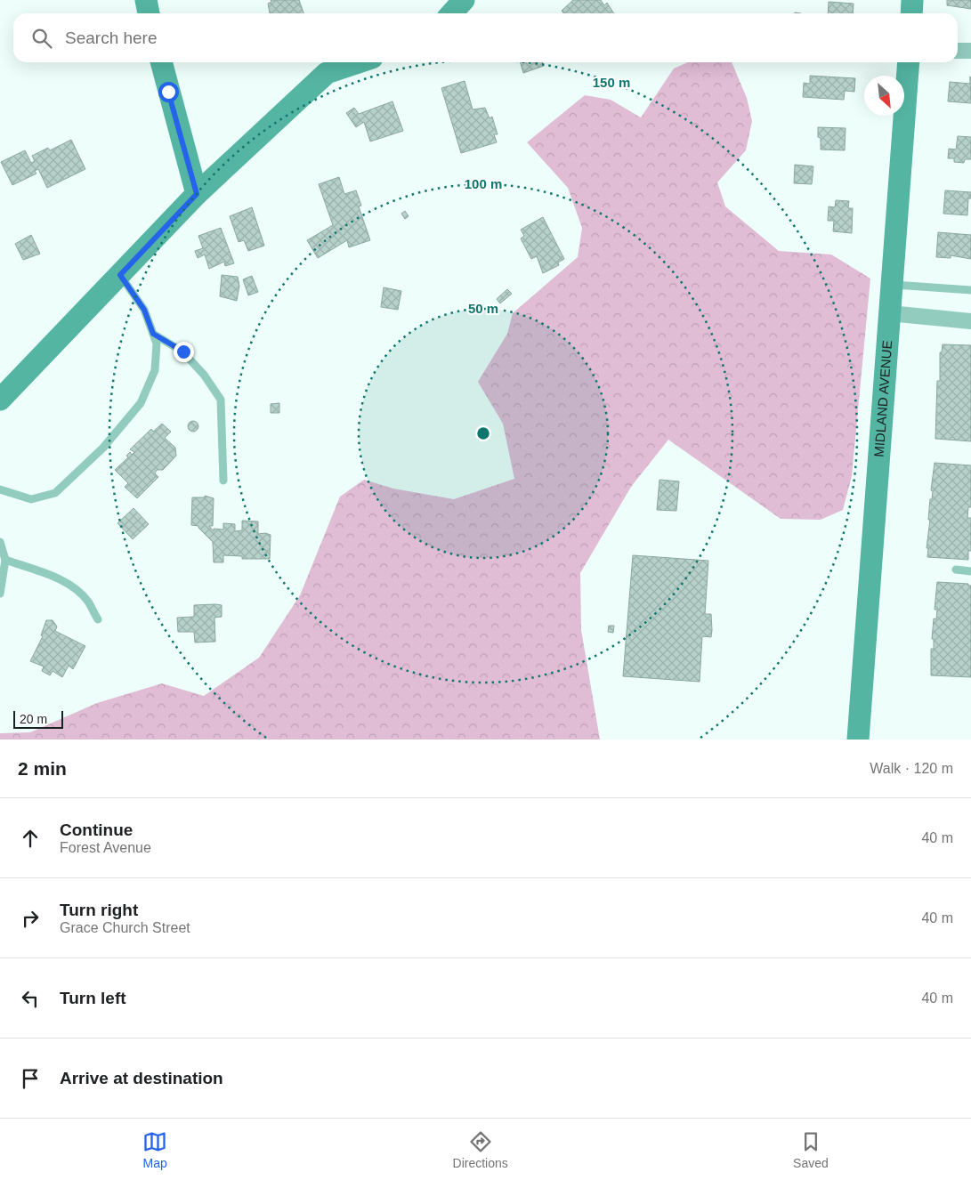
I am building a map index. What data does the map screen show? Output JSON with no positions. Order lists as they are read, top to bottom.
{
  "streets": {
    "street": ["MIDLAND AVENUE"]
  },
  "scale_bar": "20 m",
  "north": "bottom right",
  "page": {
    "search": "Search here",
    "scale": "20 m",
    "heading": ["2 min", "Walk · 120 m"],
    "list": [
      ["Continue", "Forest Avenue", "40 m"],
      ["Turn right", "Grace Church Street", "40 m"],
      ["Turn left", "40 m"],
      "Arrive at destination"
    ],
    "nav": ["Map", "Directions", "Saved"]
  },
  "rings": ["150 m", "100 m", "50 m"]
}
